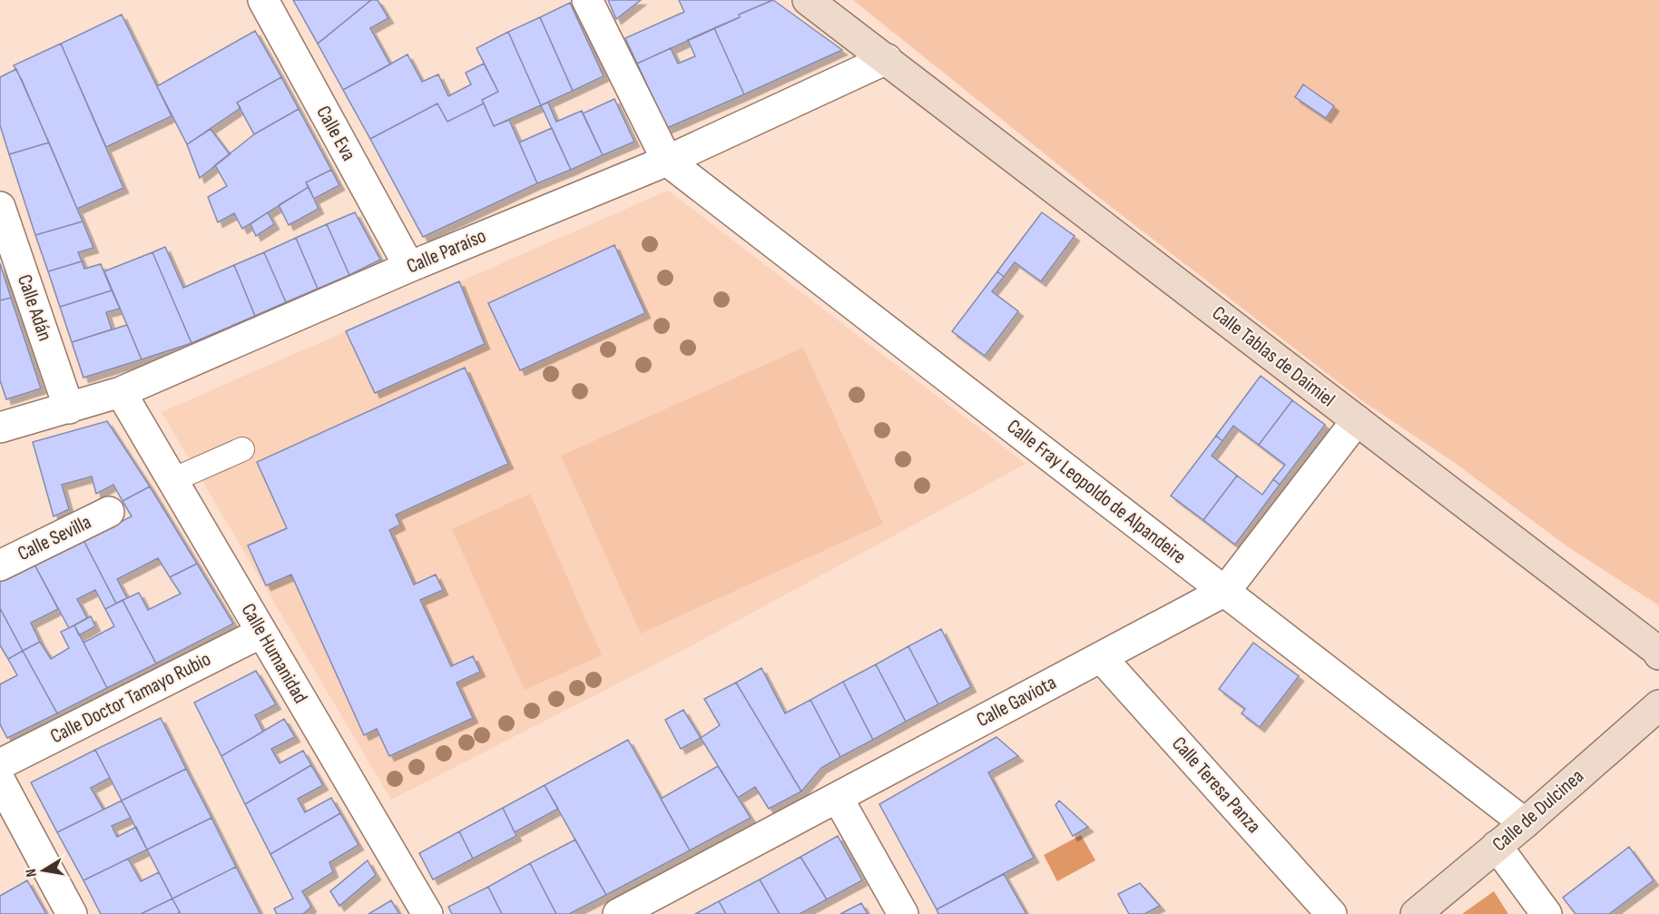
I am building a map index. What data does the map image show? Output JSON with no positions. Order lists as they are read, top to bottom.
{
  "streets": {
    "street": [
      "Calle Eva",
      "Calle Paraíso",
      "Calle Adán",
      "Calle Tablas de Daimiel",
      "Calle Fray Leopoldo de Alpandeire",
      "Calle Sevilla",
      "Calle Humanidad",
      "Calle Doctor Tamayo Rubio",
      "Calle Gaviota",
      "Calle Teresa Panza",
      "Calle de Dulcinea"
    ]
  },
  "crossings": [
    ["Calle Eva", "Calle Paraíso"],
    ["Calle Paraíso", "Calle Adán"],
    ["Calle Paraíso", "Calle Tablas de Daimiel"],
    ["Calle Paraíso", "Calle Fray Leopoldo de Alpandeire"],
    ["Calle Paraíso", "Calle Humanidad"],
    ["Calle Tablas de Daimiel", "Calle Gaviota"],
    ["Calle Fray Leopoldo de Alpandeire", "Calle Gaviota"],
    ["Calle Fray Leopoldo de Alpandeire", "Calle de Dulcinea"],
    ["Calle Humanidad", "Calle Doctor Tamayo Rubio"],
    ["Calle Gaviota", "Calle Teresa Panza"]
  ],
  "north": "left"
}
